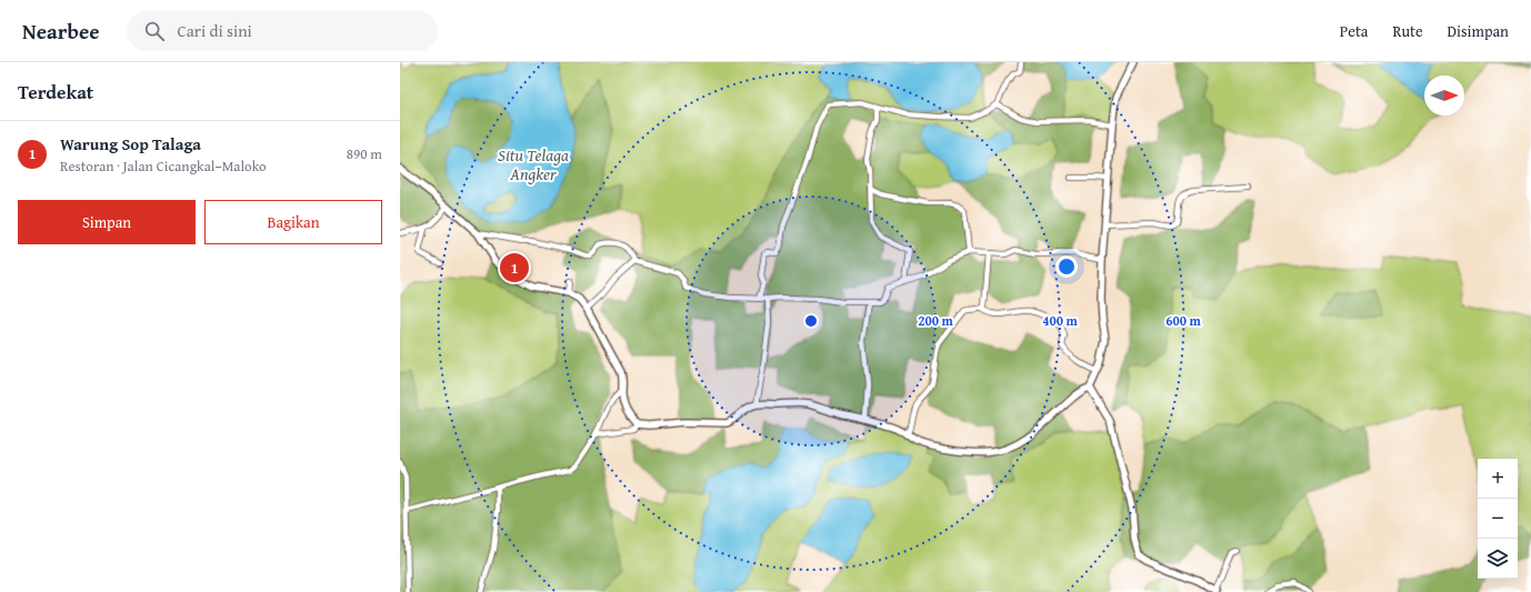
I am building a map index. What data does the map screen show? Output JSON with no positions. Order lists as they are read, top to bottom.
{
  "water": ["Situ Telaga Angker"],
  "north": "right",
  "page": {
    "header": "Nearbee",
    "search": "Cari di sini",
    "nav": ["Peta", "Rute", "Disimpan"],
    "heading": "Terdekat",
    "list": [
      {
        "mark": "1",
        "name": "Warung Sop Talaga",
        "note": "Restoran · Jalan Cicangkal–Maloko",
        "value": "890 m"
      }
    ],
    "buttons": ["Simpan", "Bagikan"],
    "pins": "1",
    "map_buttons": ["+", "−"]
  },
  "rings": ["200 m", "400 m", "600 m"]
}
